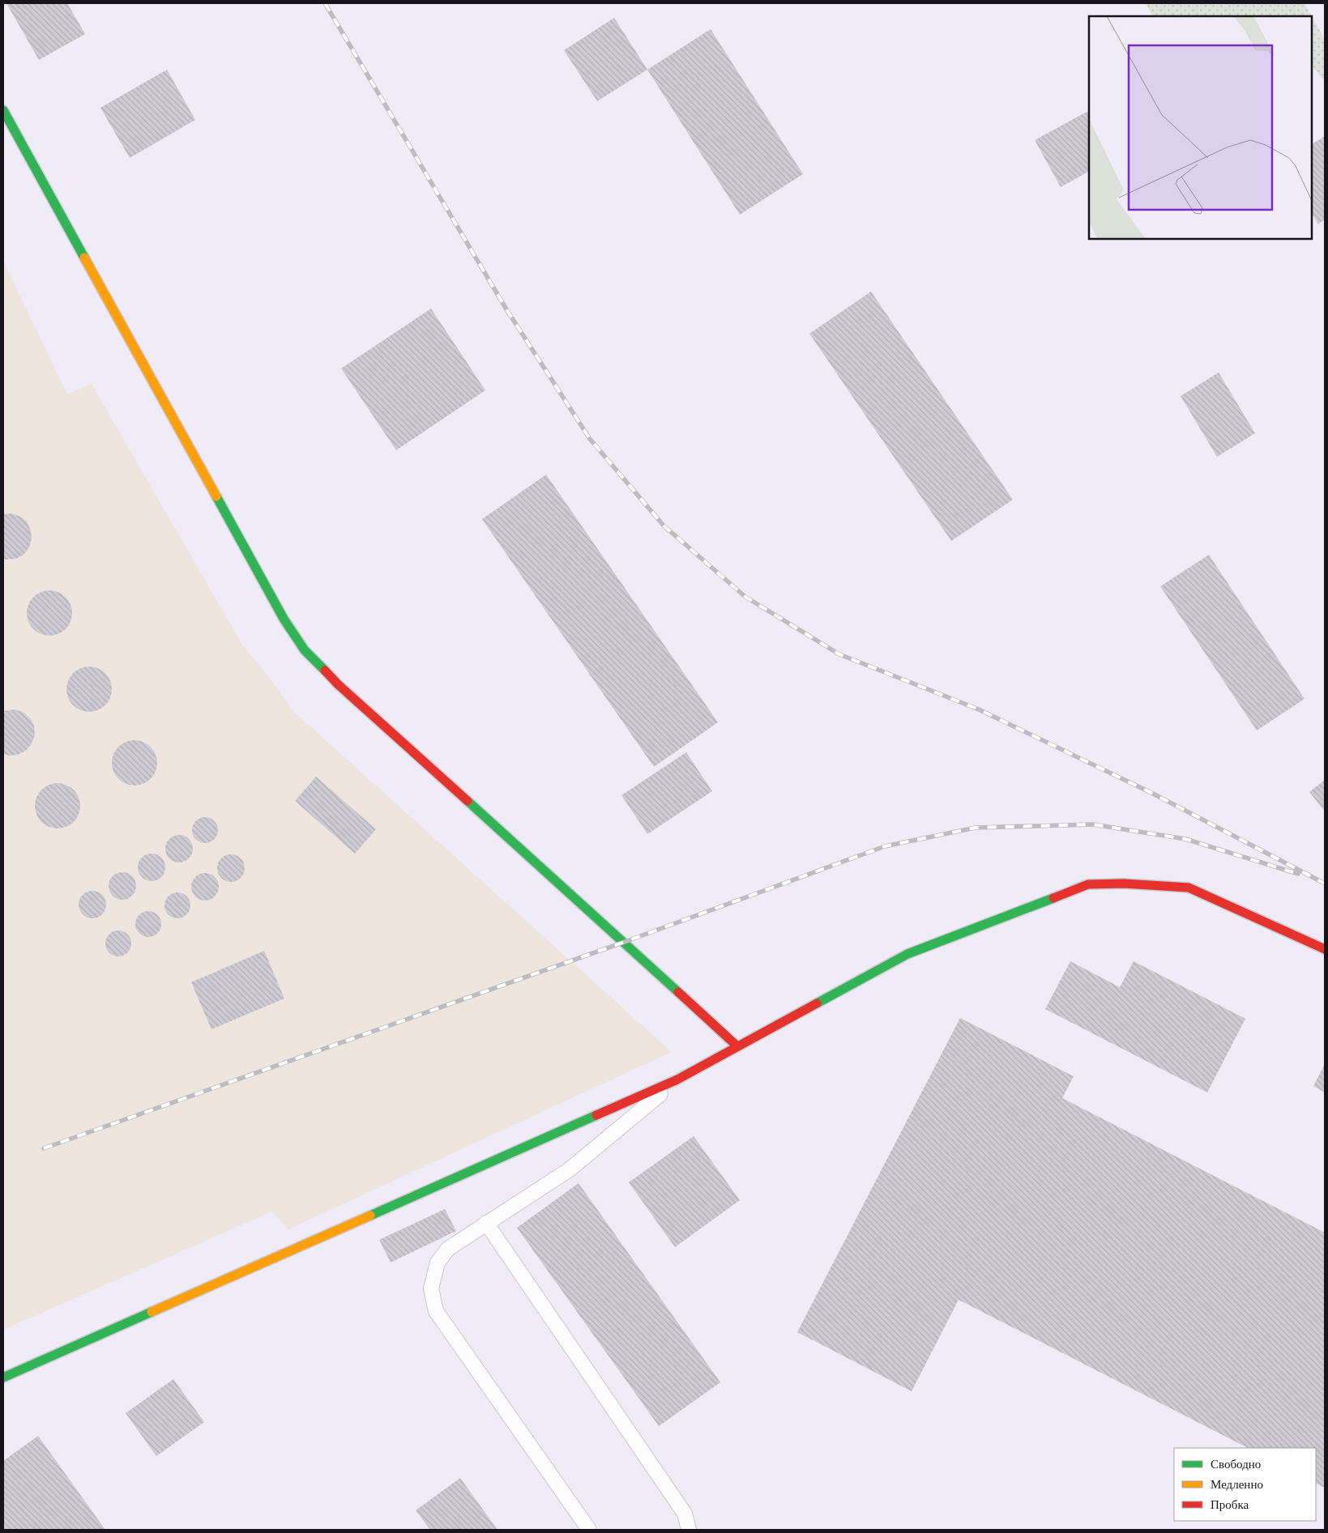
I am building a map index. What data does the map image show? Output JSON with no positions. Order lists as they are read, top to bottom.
{
  "legend": ["Свободно", "Медленно", "Пробка"]
}
